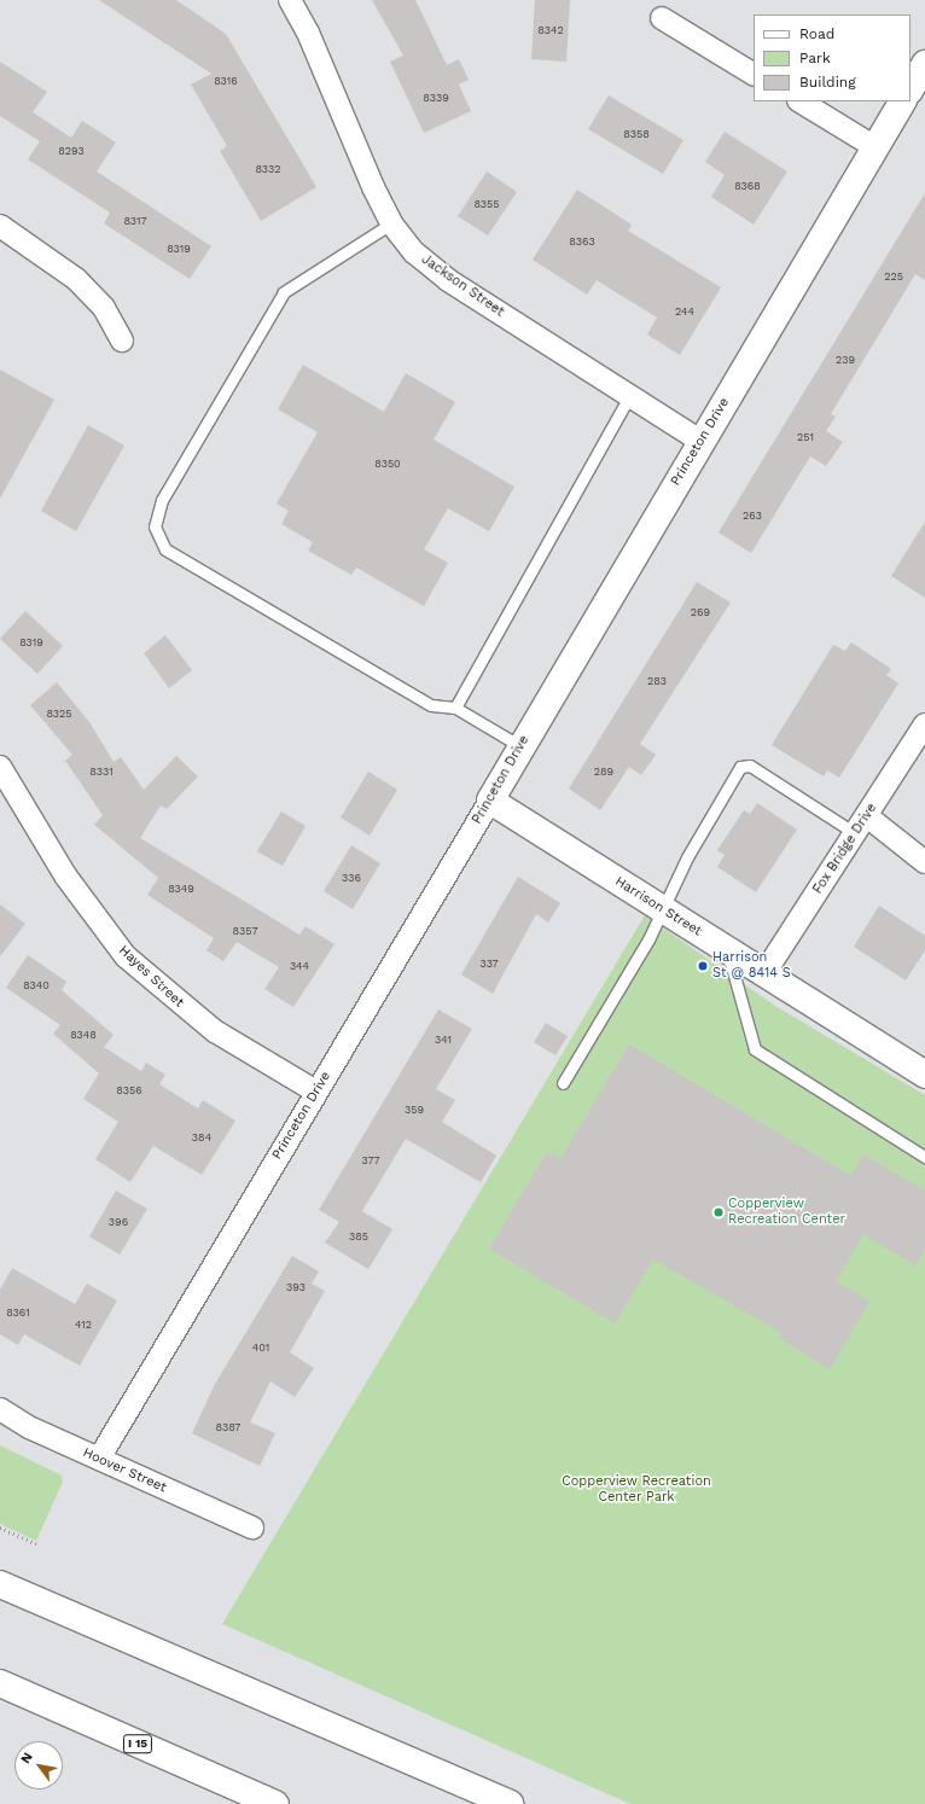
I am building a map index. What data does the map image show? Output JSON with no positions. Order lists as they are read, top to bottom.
{
  "streets": {
    "main road": ["Princeton Drive", "Harrison Street", "I 15"],
    "street": [
      "Jackson Street",
      "Fox Bridge Drive",
      "Hayes Street",
      "Hoover Street"
    ]
  },
  "crossings": [
    ["Jackson Street", "Princeton Drive"],
    ["Princeton Drive", "Harrison Street"],
    ["Princeton Drive", "Hayes Street"],
    ["Princeton Drive", "Hoover Street"],
    ["Fox Bridge Drive", "Harrison Street"]
  ],
  "parks": ["Copperview Recreation Center Park"],
  "places": ["Harrison St @ 8414 S", "Copperview Recreation Center"],
  "house_numbers": [
    "8342",
    "8316",
    "8339",
    "8358",
    "8293",
    "8332",
    "8368",
    "8355",
    "8317",
    "8363",
    "8319",
    "225",
    "244",
    "239",
    "251",
    "8350",
    "263",
    "269",
    "8319",
    "283",
    "8325",
    "8331",
    "289",
    "336",
    "8349",
    "8357",
    "337",
    "344",
    "8340",
    "8348",
    "341",
    "8356",
    "359",
    "384",
    "377",
    "396",
    "385",
    "393",
    "8361",
    "412",
    "401",
    "8387"
  ],
  "legend": ["Road", "Park", "Building"],
  "north": "top left"
}
